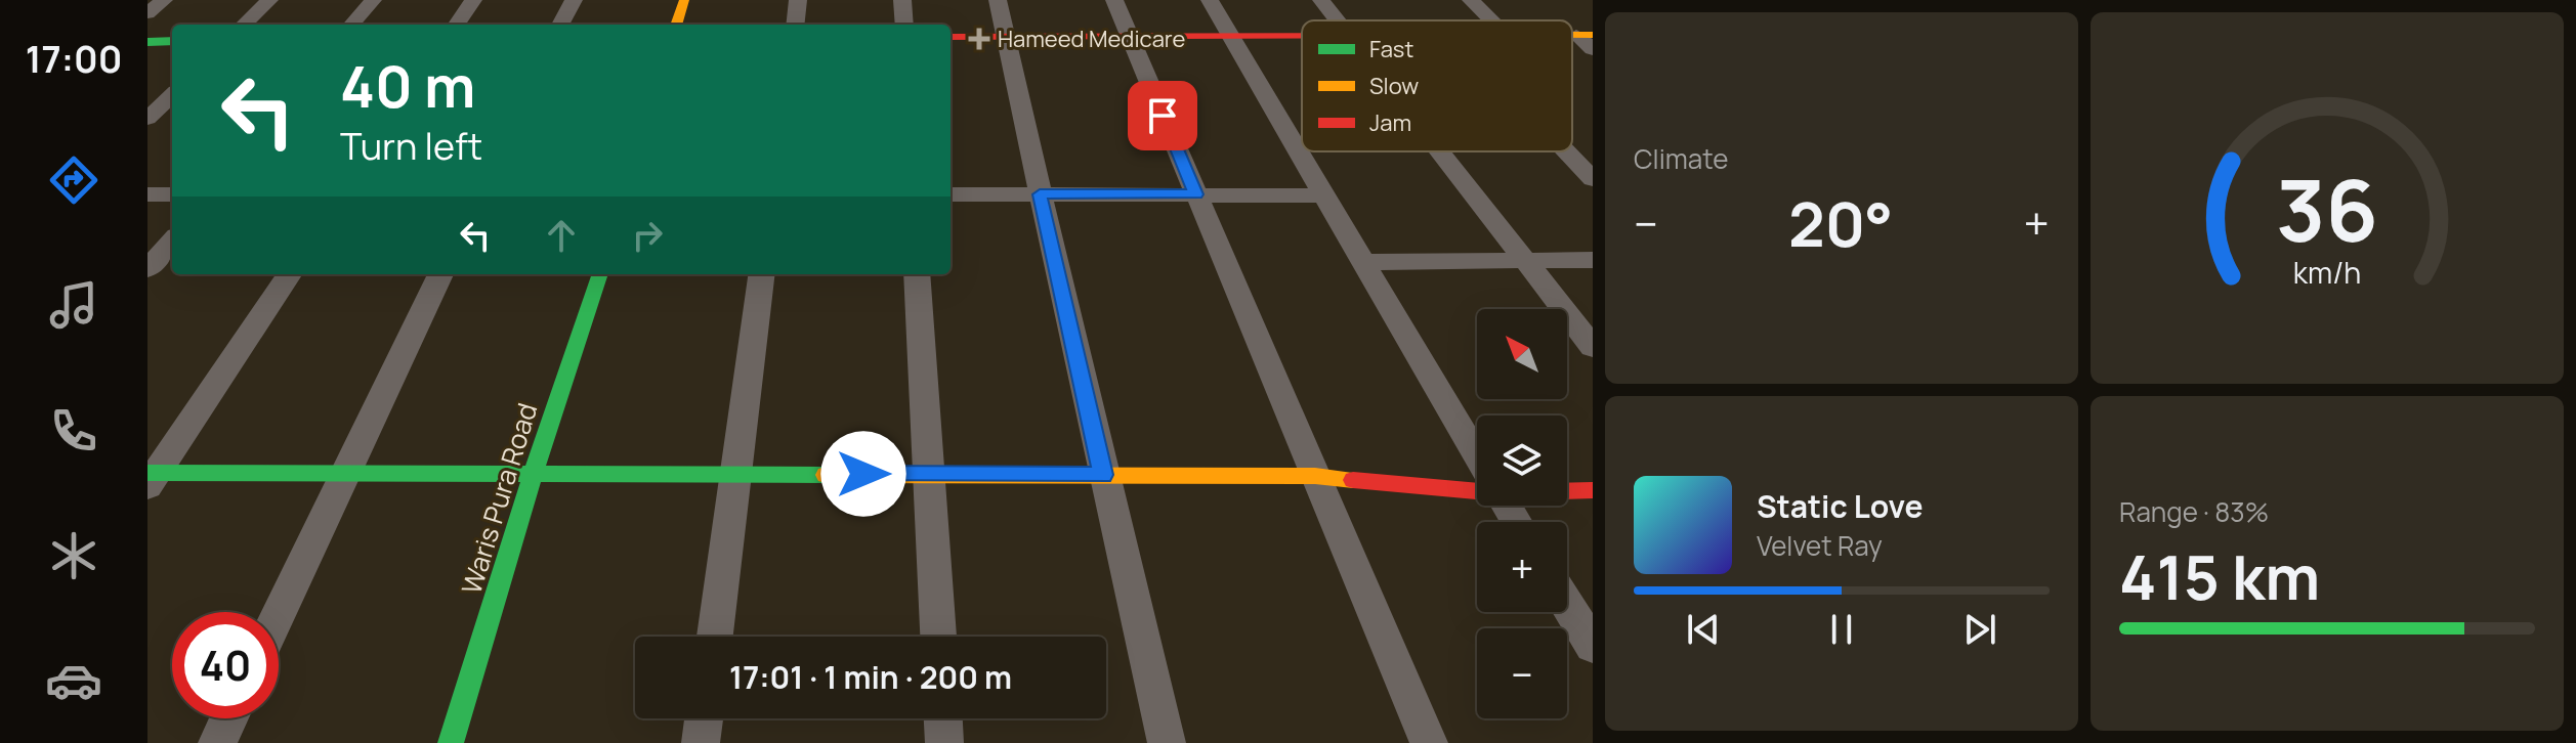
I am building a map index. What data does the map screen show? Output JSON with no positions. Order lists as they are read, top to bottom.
{
  "streets": {
    "street": ["Waris Pura Road"]
  },
  "places": {
    "health": ["Hameed Medicare"]
  },
  "legend": ["Fast", "Slow", "Jam"],
  "north": "top left",
  "page": {
    "tabs": "17:00",
    "tile": [
      "Climate",
      ["Range · 83%", "415 km"]
    ],
    "turn": ["40 m", "Turn left"],
    "heat": ["−", "20°", "+"],
    "map_buttons": ["+", "−"],
    "song": ["Static Love", "Velvet Ray"],
    "limit": "40",
    "trip": "17:01 · 1 min · 200 m",
    "gauge": ["36", "km/h"]
  }
}
